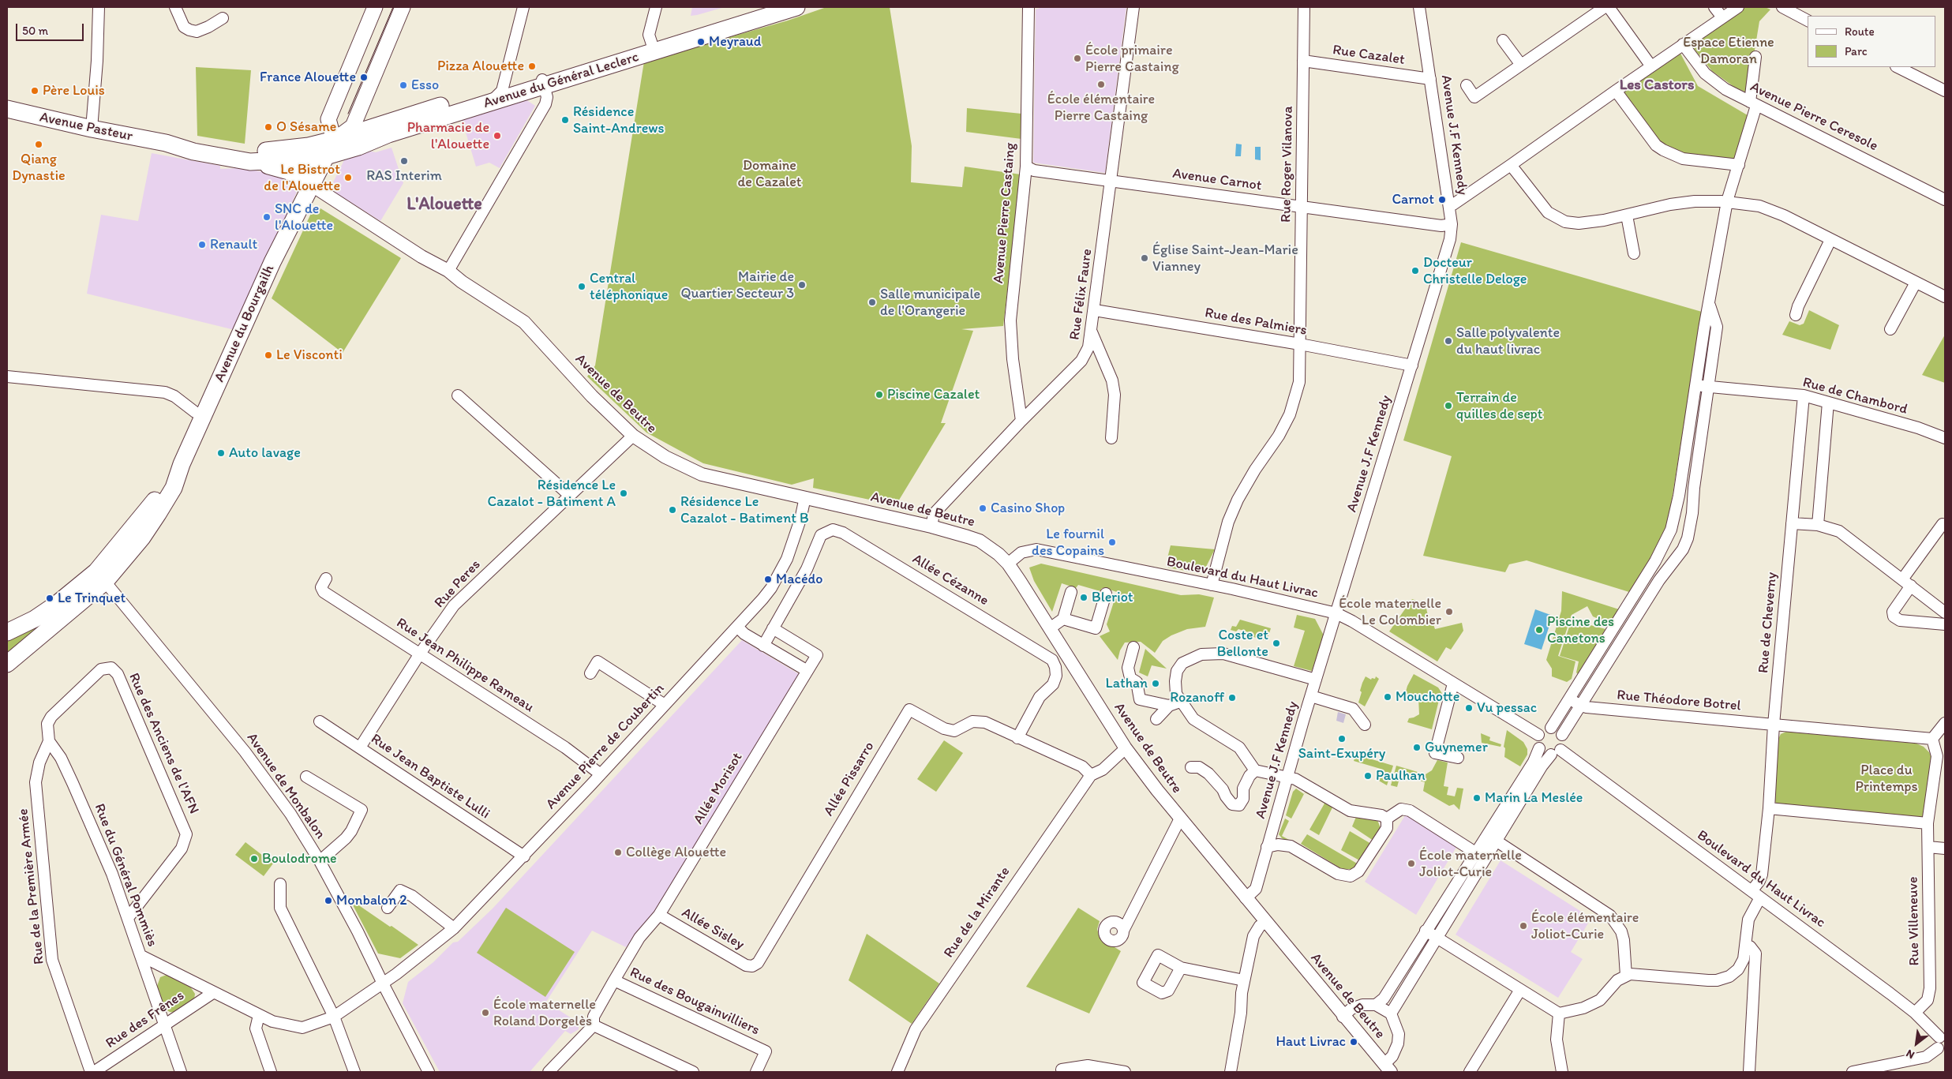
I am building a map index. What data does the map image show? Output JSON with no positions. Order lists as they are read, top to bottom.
{
  "streets": {
    "main road": ["Avenue du Général Leclerc", "Avenue Pasteur", "Avenue du Bourgailh"],
    "street": [
      "Rue Cazalet",
      "Avenue Pierre Ceresole",
      "Avenue J.F Kennedy",
      "Rue Roger Vilanova",
      "Avenue Carnot",
      "Avenue Pierre Castaing",
      "Rue Félix Faure",
      "Rue des Palmiers",
      "Avenue de Beutre",
      "Rue de Chambord",
      "Boulevard du Haut Livrac",
      "Allée Cézanne",
      "Rue Peres",
      "Rue de Cheverny",
      "Rue Jean Philippe Rameau",
      "Rue Théodore Botrel",
      "Rue des Anciens de l'AFN",
      "Avenue Pierre de Coubertin",
      "Rue Jean Baptiste Lulli",
      "Allée Pissarro",
      "Avenue de Monbalon",
      "Allée Morisot",
      "Rue du Général Pommiès",
      "Rue de la Première Armée",
      "Rue de la Mirante",
      "Rue Villeneuve",
      "Allée Sisley",
      "Rue des Bougainvilliers",
      "Rue des Frênes"
    ]
  },
  "crossings": [
    ["Rue Cazalet", "Avenue J.F Kennedy"],
    ["Rue Cazalet", "Rue Roger Vilanova"],
    ["Avenue du Général Leclerc", "Avenue Pasteur"],
    ["Avenue Pasteur", "Avenue du Bourgailh"],
    ["Avenue J.F Kennedy", "Avenue Carnot"],
    ["Avenue J.F Kennedy", "Rue des Palmiers"],
    ["Avenue J.F Kennedy", "Avenue de Beutre"],
    ["Avenue J.F Kennedy", "Boulevard du Haut Livrac"],
    ["Rue Roger Vilanova", "Avenue Carnot"],
    ["Rue Roger Vilanova", "Rue des Palmiers"],
    ["Rue Roger Vilanova", "Boulevard du Haut Livrac"],
    ["Avenue Carnot", "Avenue Pierre Castaing"],
    ["Avenue Carnot", "Rue Félix Faure"],
    ["Avenue Pierre Castaing", "Rue Félix Faure"],
    ["Rue Félix Faure", "Rue des Palmiers"],
    ["Rue Félix Faure", "Avenue de Beutre"],
    ["Avenue du Bourgailh", "Avenue de Beutre"],
    ["Avenue du Bourgailh", "Avenue de Monbalon"],
    ["Avenue de Beutre", "Boulevard du Haut Livrac"],
    ["Avenue de Beutre", "Rue Peres"],
    ["Avenue de Beutre", "Avenue Pierre de Coubertin"],
    ["Avenue de Beutre", "Rue de la Mirante"],
    ["Rue de Chambord", "Rue de Cheverny"],
    ["Boulevard du Haut Livrac", "Rue Villeneuve"],
    ["Allée Cézanne", "Allée Pissarro"],
    ["Allée Cézanne", "Allée Morisot"],
    ["Rue Peres", "Rue Jean Philippe Rameau"],
    ["Rue Peres", "Rue Jean Baptiste Lulli"],
    ["Rue de Cheverny", "Rue Théodore Botrel"],
    ["Rue Jean Philippe Rameau", "Avenue Pierre de Coubertin"],
    ["Rue des Anciens de l'AFN", "Rue du Général Pommiès"],
    ["Rue des Anciens de l'AFN", "Rue de la Première Armée"],
    ["Avenue Pierre de Coubertin", "Rue Jean Baptiste Lulli"],
    ["Avenue Pierre de Coubertin", "Avenue de Monbalon"],
    ["Avenue Pierre de Coubertin", "Rue des Frênes"],
    ["Allée Pissarro", "Allée Sisley"],
    ["Avenue de Monbalon", "Rue des Frênes"],
    ["Allée Morisot", "Allée Sisley"],
    ["Allée Morisot", "Rue des Bougainvilliers"],
    ["Rue du Général Pommiès", "Rue de la Première Armée"],
    ["Rue du Général Pommiès", "Rue des Frênes"],
    ["Rue de la Première Armée", "Rue des Frênes"]
  ],
  "districts": ["Les Castors", "L'Alouette"],
  "parks": ["Espace Etienne Damoran", "Domaine de Cazalet", "Place du Printemps"],
  "places": [
    "Meyraud",
    "École primaire Pierre Castaing",
    "Pizza Alouette",
    "France Alouette",
    "École élémentaire Pierre Castaing",
    "Esso",
    "Père Louis",
    "Résidence Saint-Andrews",
    "O Sésame",
    "Pharmacie de l'Alouette",
    "Qiang Dynastie",
    "RAS Interim",
    "Le Bistrot de l'Alouette",
    "Carnot",
    "SNC de l'Alouette",
    "Renault",
    "Église Saint-Jean-Marie Vianney",
    "Docteur Christelle Deloge",
    "Mairie de Quartier Secteur 3",
    "Central téléphonique",
    "Salle municipale de l'Orangerie",
    "Salle polyvalente du haut livrac",
    "Le Visconti",
    "Piscine Cazalet",
    "Terrain de quilles de sept",
    "Auto lavage",
    "Résidence Le Cazalot - Batiment A",
    "Casino Shop",
    "Résidence Le Cazalot - Batiment B",
    "Le fournil des Copains",
    "Macédo",
    "Bleriot",
    "Le Trinquet",
    "École maternelle Le Colombier",
    "Piscine des Canetons",
    "Coste et Bellonte",
    "Lathan",
    "Mouchotte",
    "Rozanoff",
    "Vu pessac",
    "Saint-Exupéry",
    "Guynemer",
    "Paulhan",
    "Marin La Meslée",
    "Collège Alouette",
    "Boulodrome",
    "École maternelle Joliot-Curie",
    "Monbalon 2",
    "École élémentaire Joliot-Curie",
    "École maternelle Roland Dorgelès",
    "Haut Livrac"
  ],
  "legend": ["Route", "Parc"],
  "scale_bar": "50 m",
  "north": "bottom left"
}
